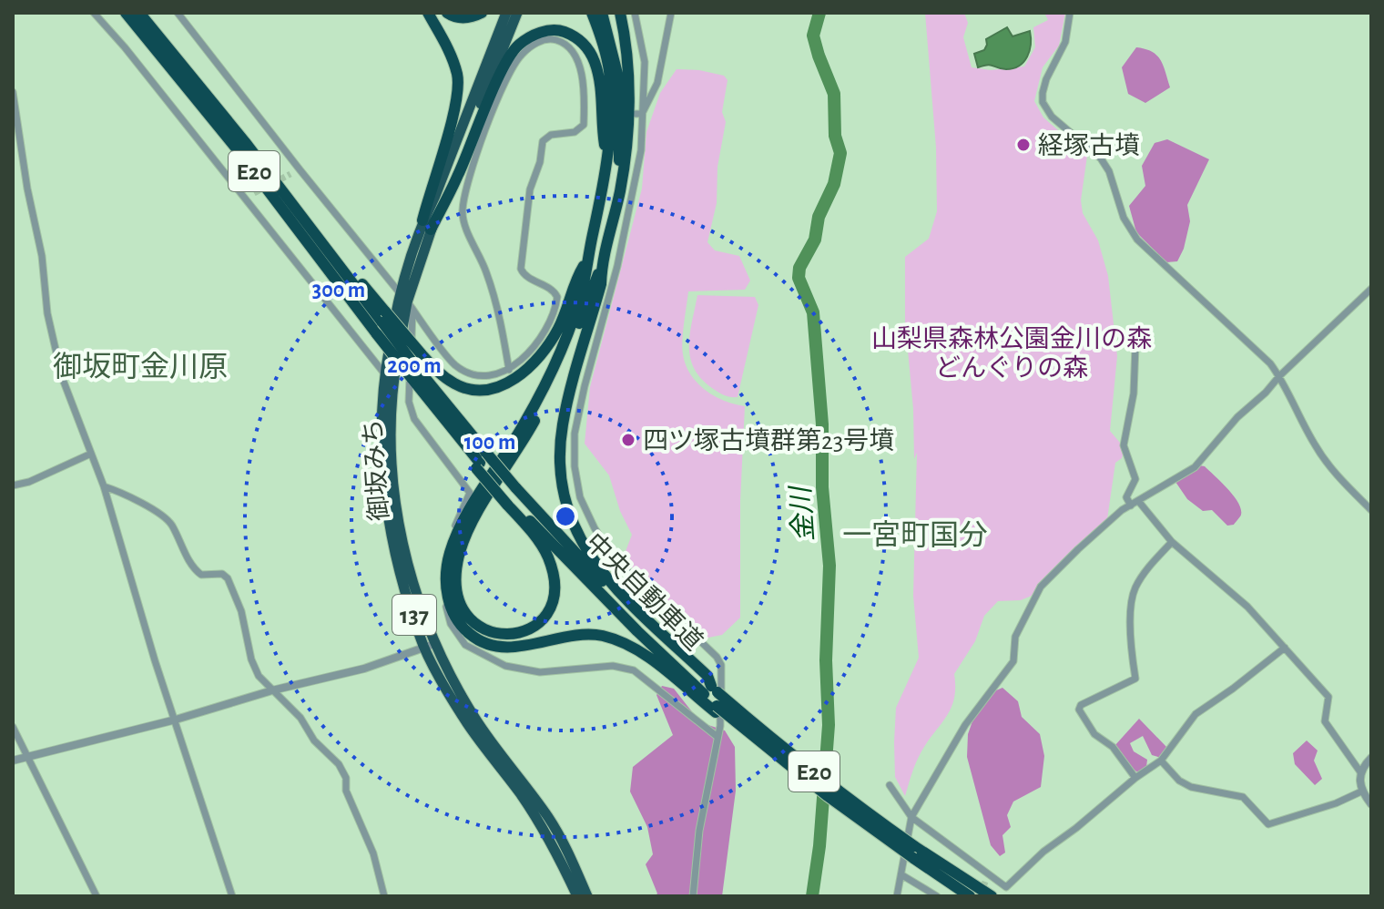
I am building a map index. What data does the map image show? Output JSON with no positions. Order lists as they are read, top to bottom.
{
  "streets": {
    "highway": [
      "E20",
      "御坂みち",
      "中央自動車道",
      "137"
    ]
  },
  "districts": ["御坂町金川原", "一宮町国分"],
  "water": ["金川"],
  "parks": ["山梨県森林公園金川の森 どんぐりの森"],
  "places": ["経塚古墳", "四ツ塚古墳群第23号墳"],
  "rings": ["300 m", "200 m", "100 m"]
}
